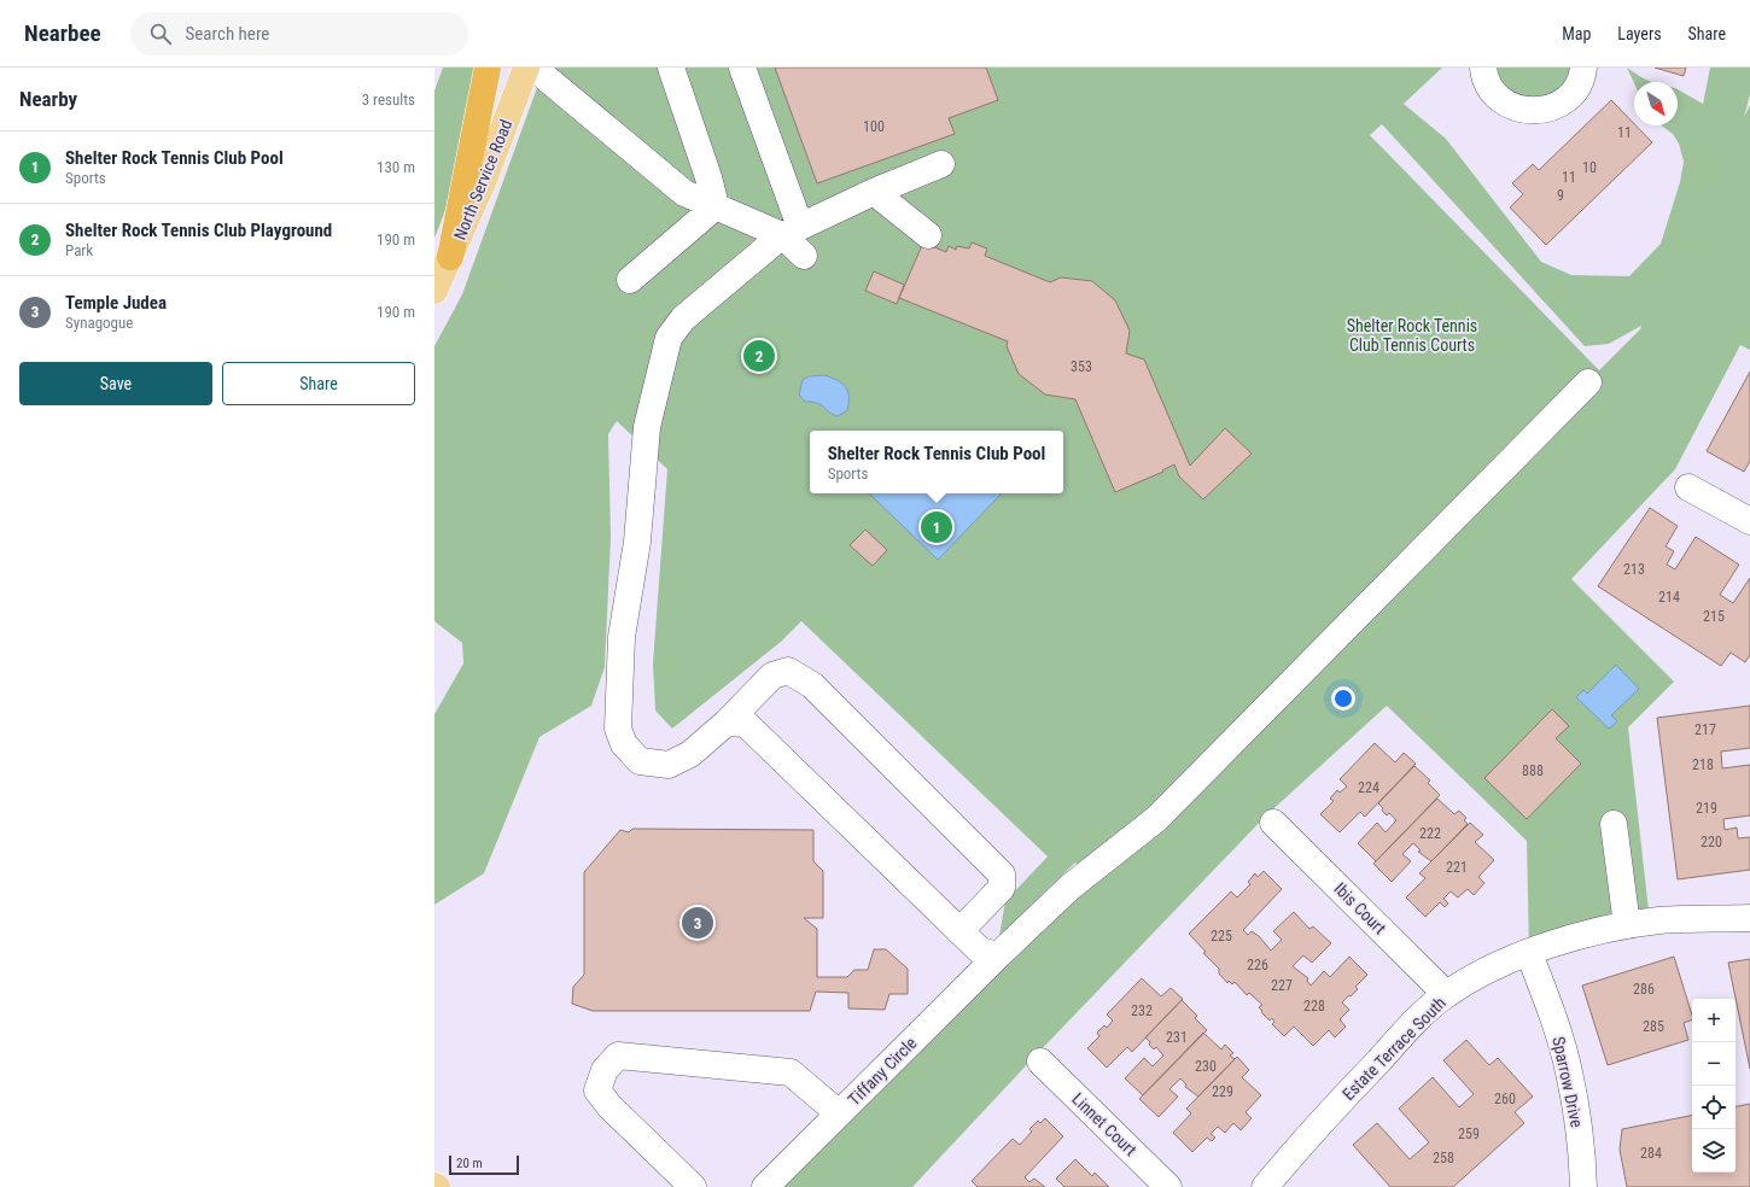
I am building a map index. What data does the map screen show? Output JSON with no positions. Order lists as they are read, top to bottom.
{
  "streets": {
    "main road": ["North Service Road"],
    "street": [
      "Ibis Court",
      "Estate Terrace South",
      "Tiffany Circle",
      "Sparrow Drive",
      "Linnet Court"
    ]
  },
  "crossings": [
    ["Ibis Court", "Estate Terrace South"],
    ["Estate Terrace South", "Sparrow Drive"]
  ],
  "parks": ["Shelter Rock Tennis Club Tennis Courts"],
  "house_numbers": [
    "100",
    "11",
    "10",
    "11",
    "9",
    "353",
    "213",
    "214",
    "215",
    "217",
    "218",
    "888",
    "224",
    "219",
    "222",
    "220",
    "221",
    "225",
    "226",
    "227",
    "286",
    "228",
    "232",
    "285",
    "231",
    "230",
    "229",
    "260",
    "259",
    "284",
    "258"
  ],
  "scale_bar": "20 m",
  "north": "bottom right",
  "page": {
    "header": "Nearbee",
    "search": "Search here",
    "nav": ["Map", "Layers", "Share"],
    "heading": ["Nearby", "3 results"],
    "list": [
      {
        "mark": "1",
        "name": "Shelter Rock Tennis Club Pool",
        "note": "Sports",
        "value": "130 m"
      },
      {
        "mark": "2",
        "name": "Shelter Rock Tennis Club Playground",
        "note": "Park",
        "value": "190 m"
      },
      {
        "mark": "3",
        "name": "Temple Judea",
        "note": "Synagogue",
        "value": "190 m"
      }
    ],
    "pins": ["2", "1", "3"],
    "buttons": ["Save", "Share"],
    "popup": ["Shelter Rock Tennis Club Pool", "Sports"],
    "map_buttons": ["+", "−"],
    "scale": "20 m"
  }
}
